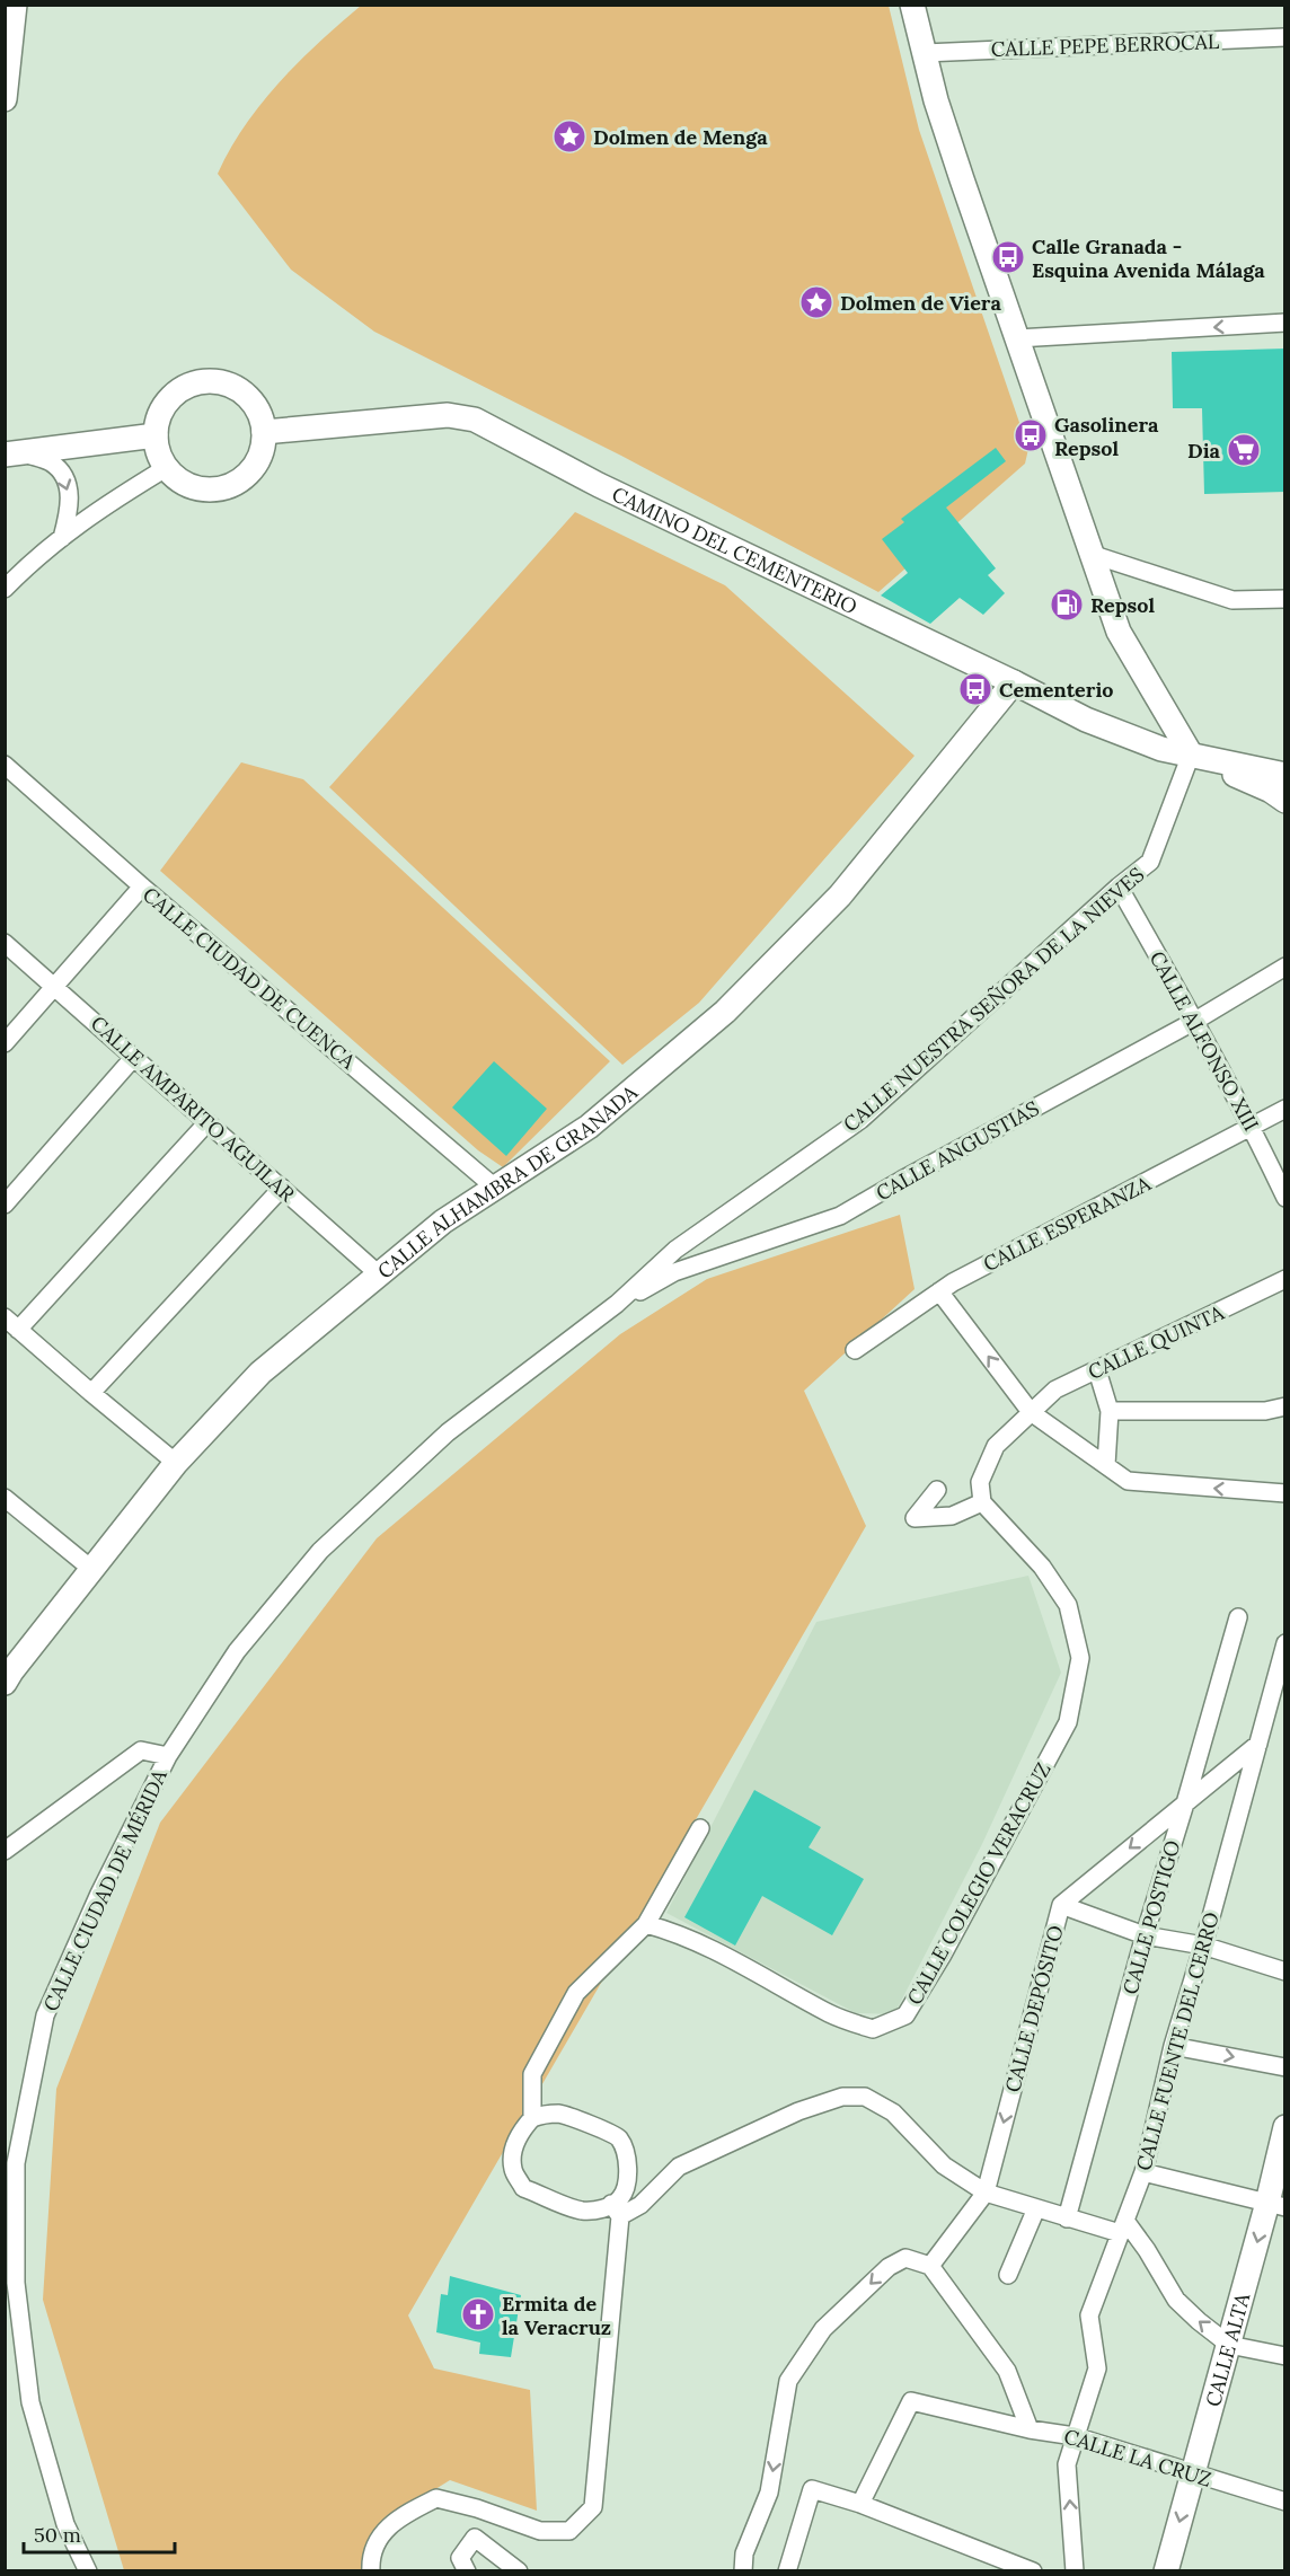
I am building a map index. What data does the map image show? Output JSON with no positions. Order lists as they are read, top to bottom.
{
  "streets": {
    "street": [
      "CALLE PEPE BERROCAL",
      "CAMINO DEL CEMENTERIO",
      "CALLE CIUDAD DE CUENCA",
      "CALLE NUESTRA SEÑORA DE LA NIEVES",
      "CALLE ALFONSO XIII",
      "CALLE AMPARITO AGUILAR",
      "CALLE ANGUSTIAS",
      "CALLE ALHAMBRA DE GRANADA",
      "CALLE ESPERANZA",
      "CALLE QUINTA",
      "CALLE COLEGIO VERACRUZ",
      "CALLE CIUDAD DE MÉRIDA",
      "CALLE POSTIGO",
      "CALLE DEPÓSITO",
      "CALLE FUENTE DEL CERRO",
      "CALLE ALTA",
      "CALLE LA CRUZ"
    ]
  },
  "crossings": [
    ["CAMINO DEL CEMENTERIO", "CALLE NUESTRA SEÑORA DE LA NIEVES"],
    ["CAMINO DEL CEMENTERIO", "CALLE ALHAMBRA DE GRANADA"],
    ["CALLE CIUDAD DE CUENCA", "CALLE ALHAMBRA DE GRANADA"],
    ["CALLE NUESTRA SEÑORA DE LA NIEVES", "CALLE ALFONSO XIII"],
    ["CALLE NUESTRA SEÑORA DE LA NIEVES", "CALLE ANGUSTIAS"],
    ["CALLE NUESTRA SEÑORA DE LA NIEVES", "CALLE CIUDAD DE MÉRIDA"],
    ["CALLE ALFONSO XIII", "CALLE ANGUSTIAS"],
    ["CALLE ALFONSO XIII", "CALLE ESPERANZA"],
    ["CALLE AMPARITO AGUILAR", "CALLE ALHAMBRA DE GRANADA"],
    ["CALLE ANGUSTIAS", "CALLE CIUDAD DE MÉRIDA"],
    ["CALLE POSTIGO", "CALLE DEPÓSITO"],
    ["CALLE DEPÓSITO", "CALLE FUENTE DEL CERRO"],
    ["CALLE FUENTE DEL CERRO", "CALLE LA CRUZ"],
    ["CALLE ALTA", "CALLE LA CRUZ"]
  ],
  "one_way": ["CALLE DEPÓSITO", "CALLE ALTA"],
  "places": {
    "place": ["Dolmen de Menga", "Dolmen de Viera"],
    "bus stop": ["Calle Granada - Esquina Avenida Málaga", "Gasolinera Repsol", "Cementerio"],
    "supermarket": ["Dia"],
    "fuel station": ["Repsol"],
    "church": ["Ermita de la Veracruz"]
  },
  "scale_bar": "50 m"
}
